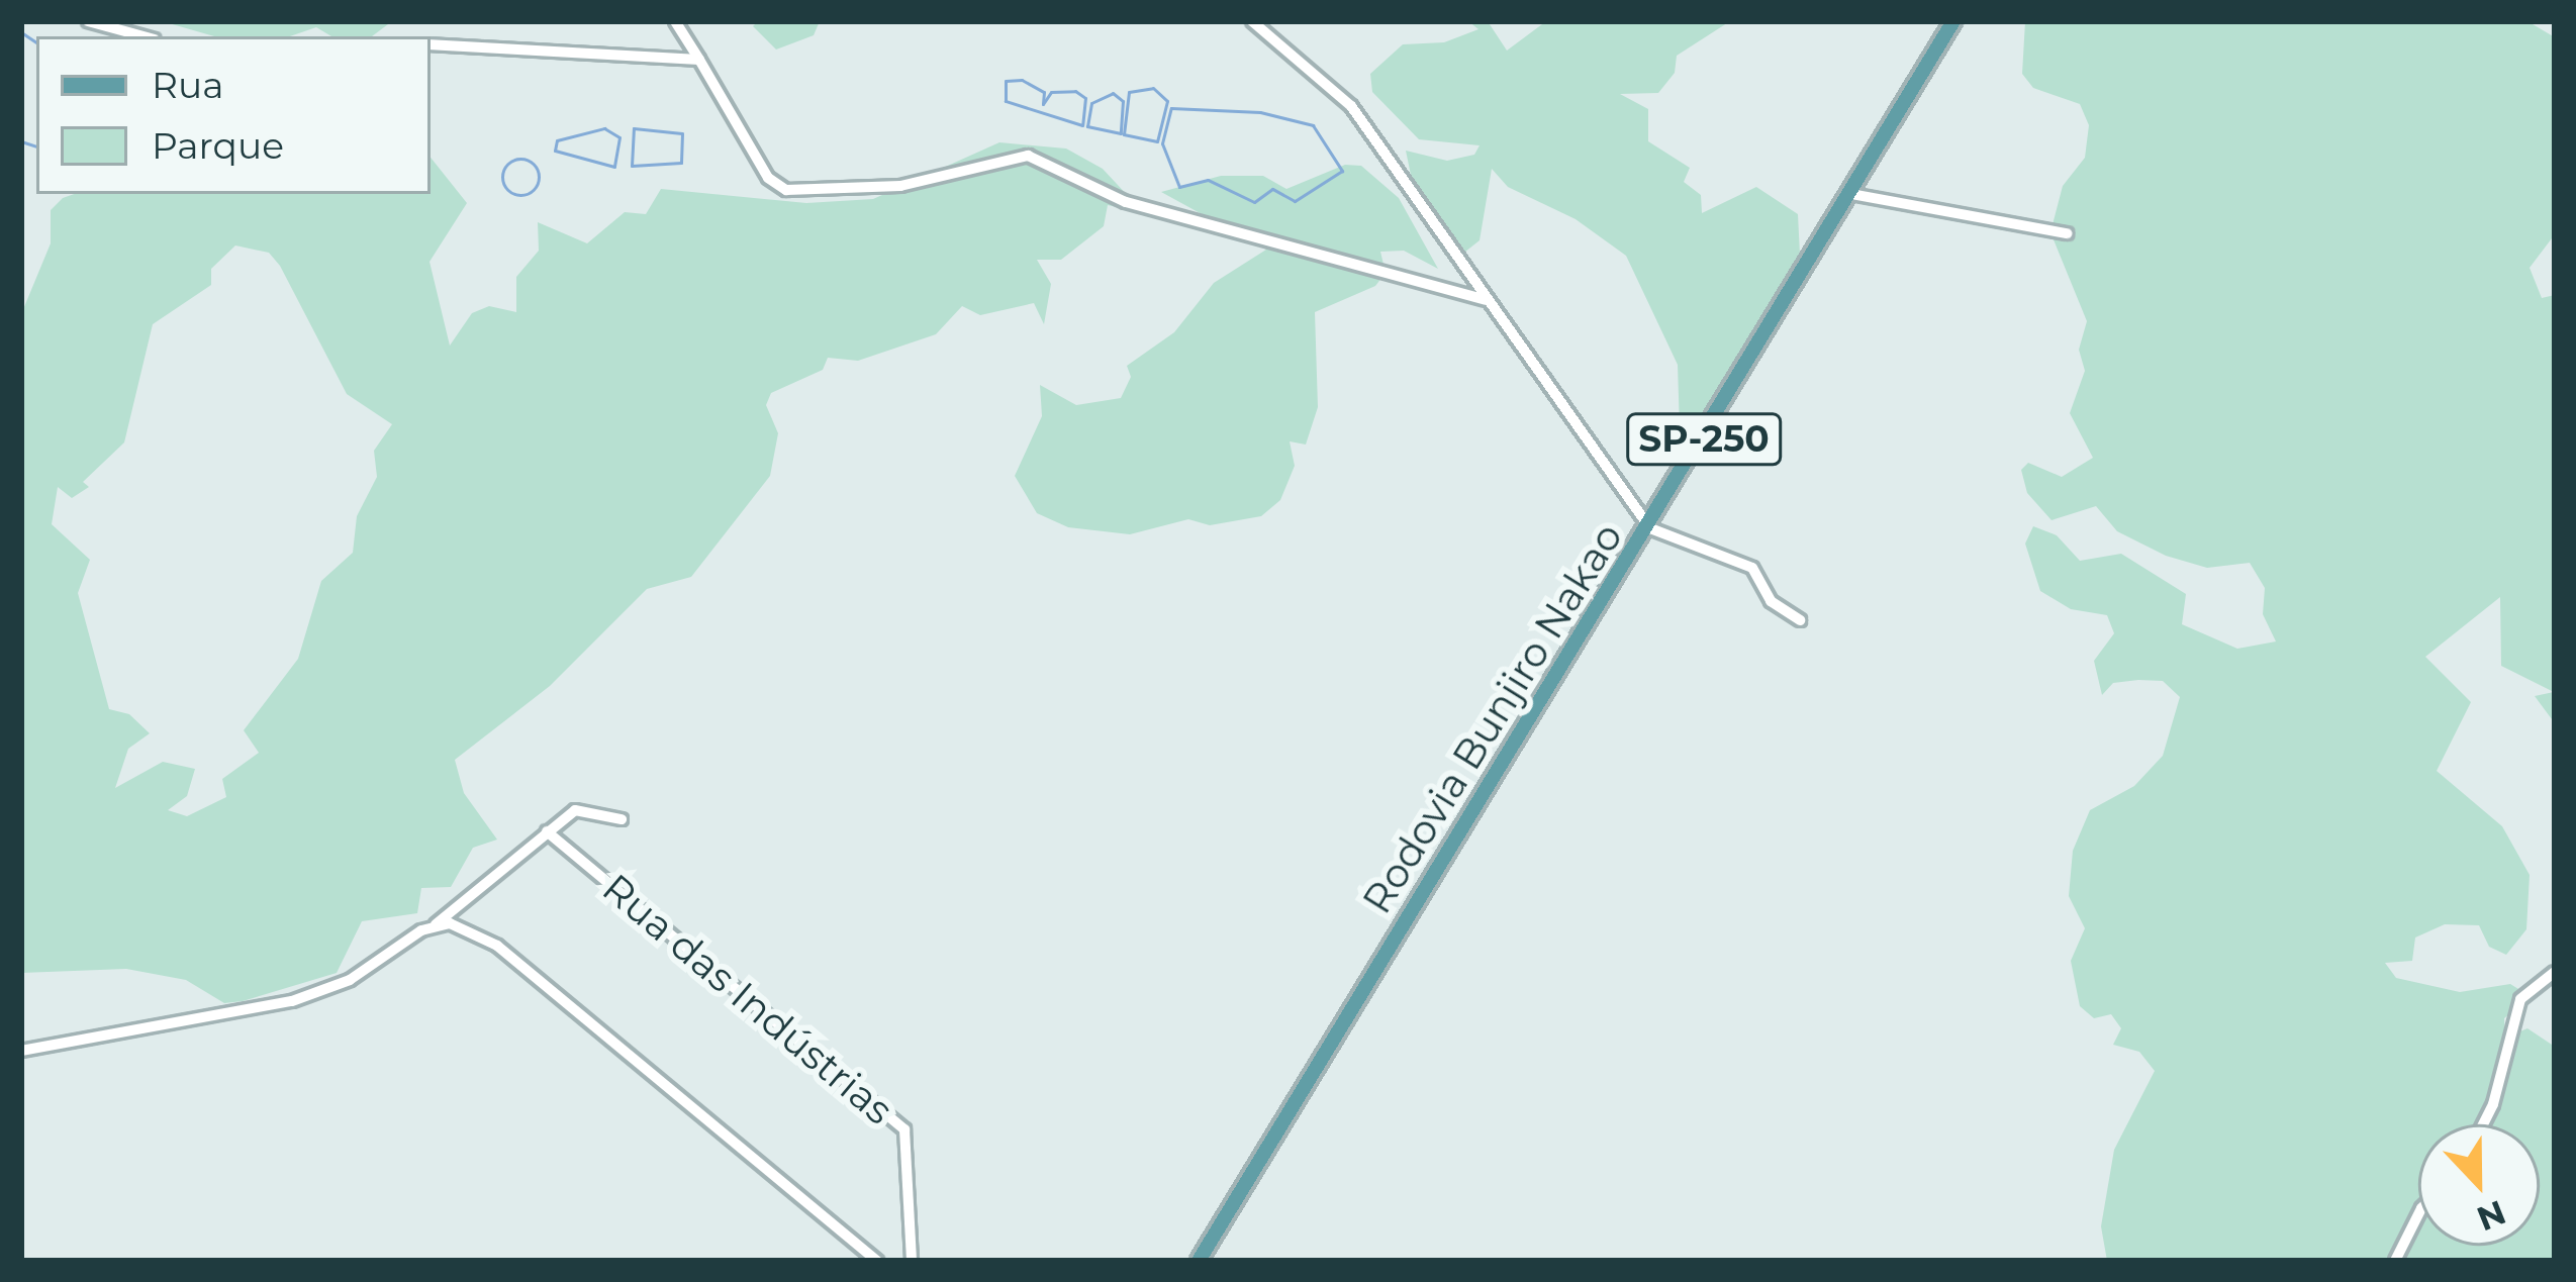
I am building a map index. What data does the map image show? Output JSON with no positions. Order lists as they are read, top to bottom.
{
  "streets": {
    "main road": ["SP-250", "Rodovia Bunjiro Nakao"],
    "street": ["Rua das Indústrias"]
  },
  "legend": ["Rua", "Parque"],
  "north": "bottom"
}
